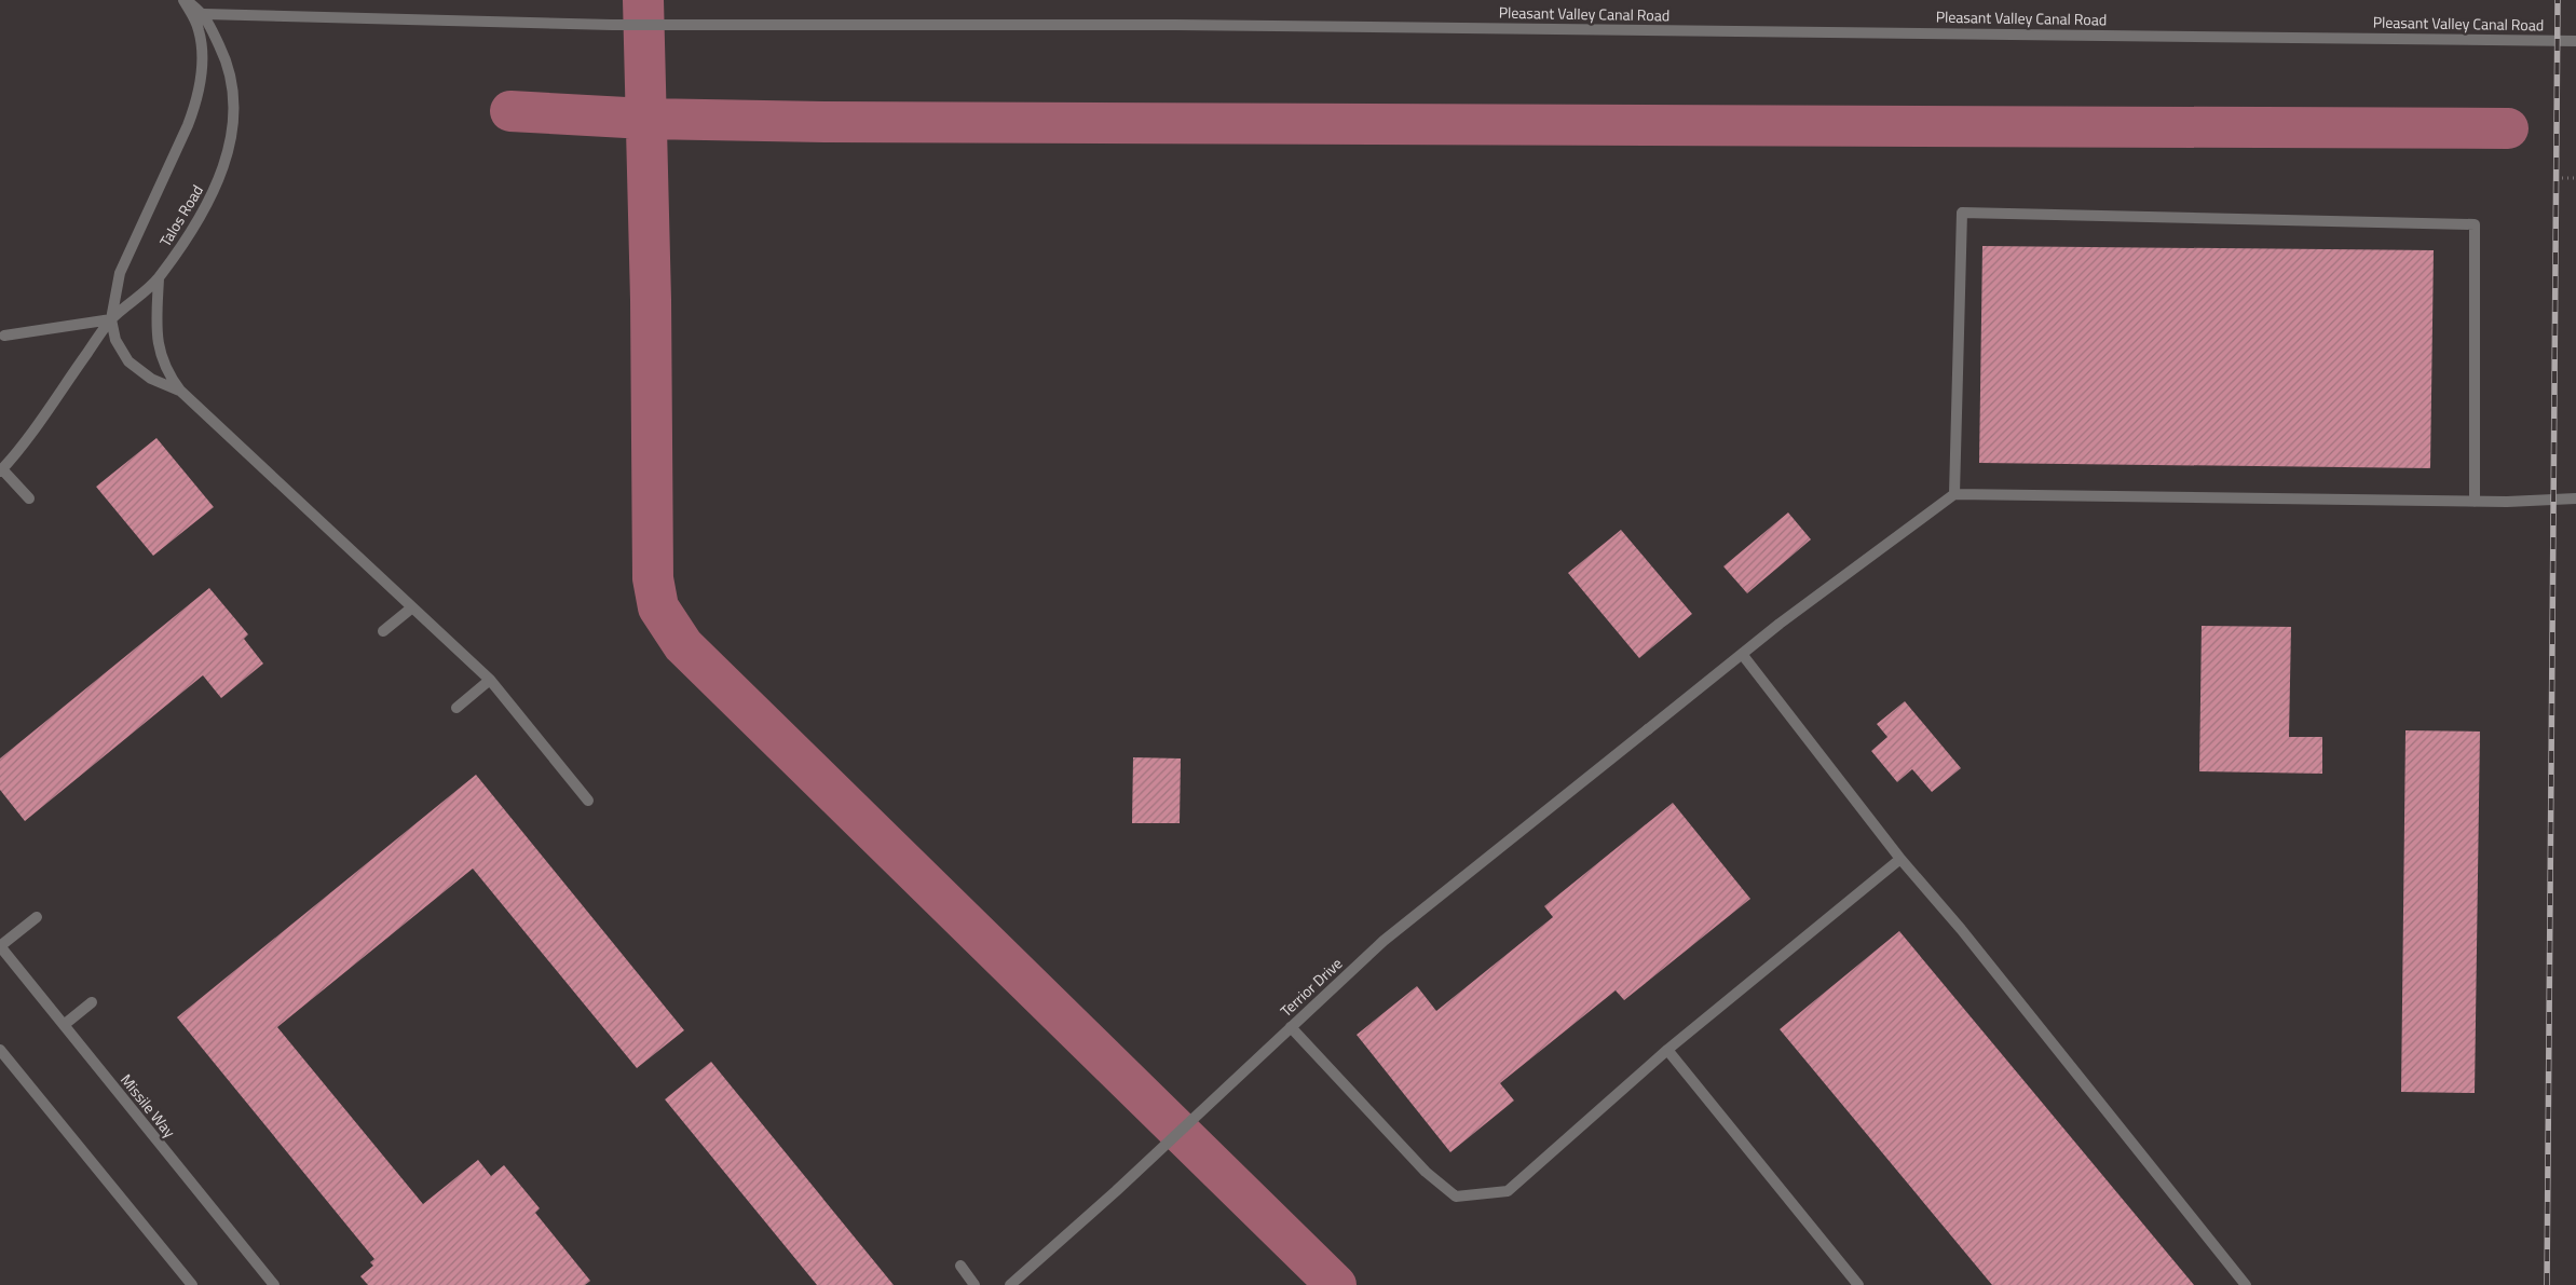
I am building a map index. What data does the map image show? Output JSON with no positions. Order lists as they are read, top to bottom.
{
  "streets": {
    "street": [
      "Pleasant Valley Canal Road",
      "Talos Road",
      "Terrior Drive",
      "Missile Way"
    ]
  },
  "crossings": [
    ["Pleasant Valley Canal Road", "Talos Road"]
  ]
}
